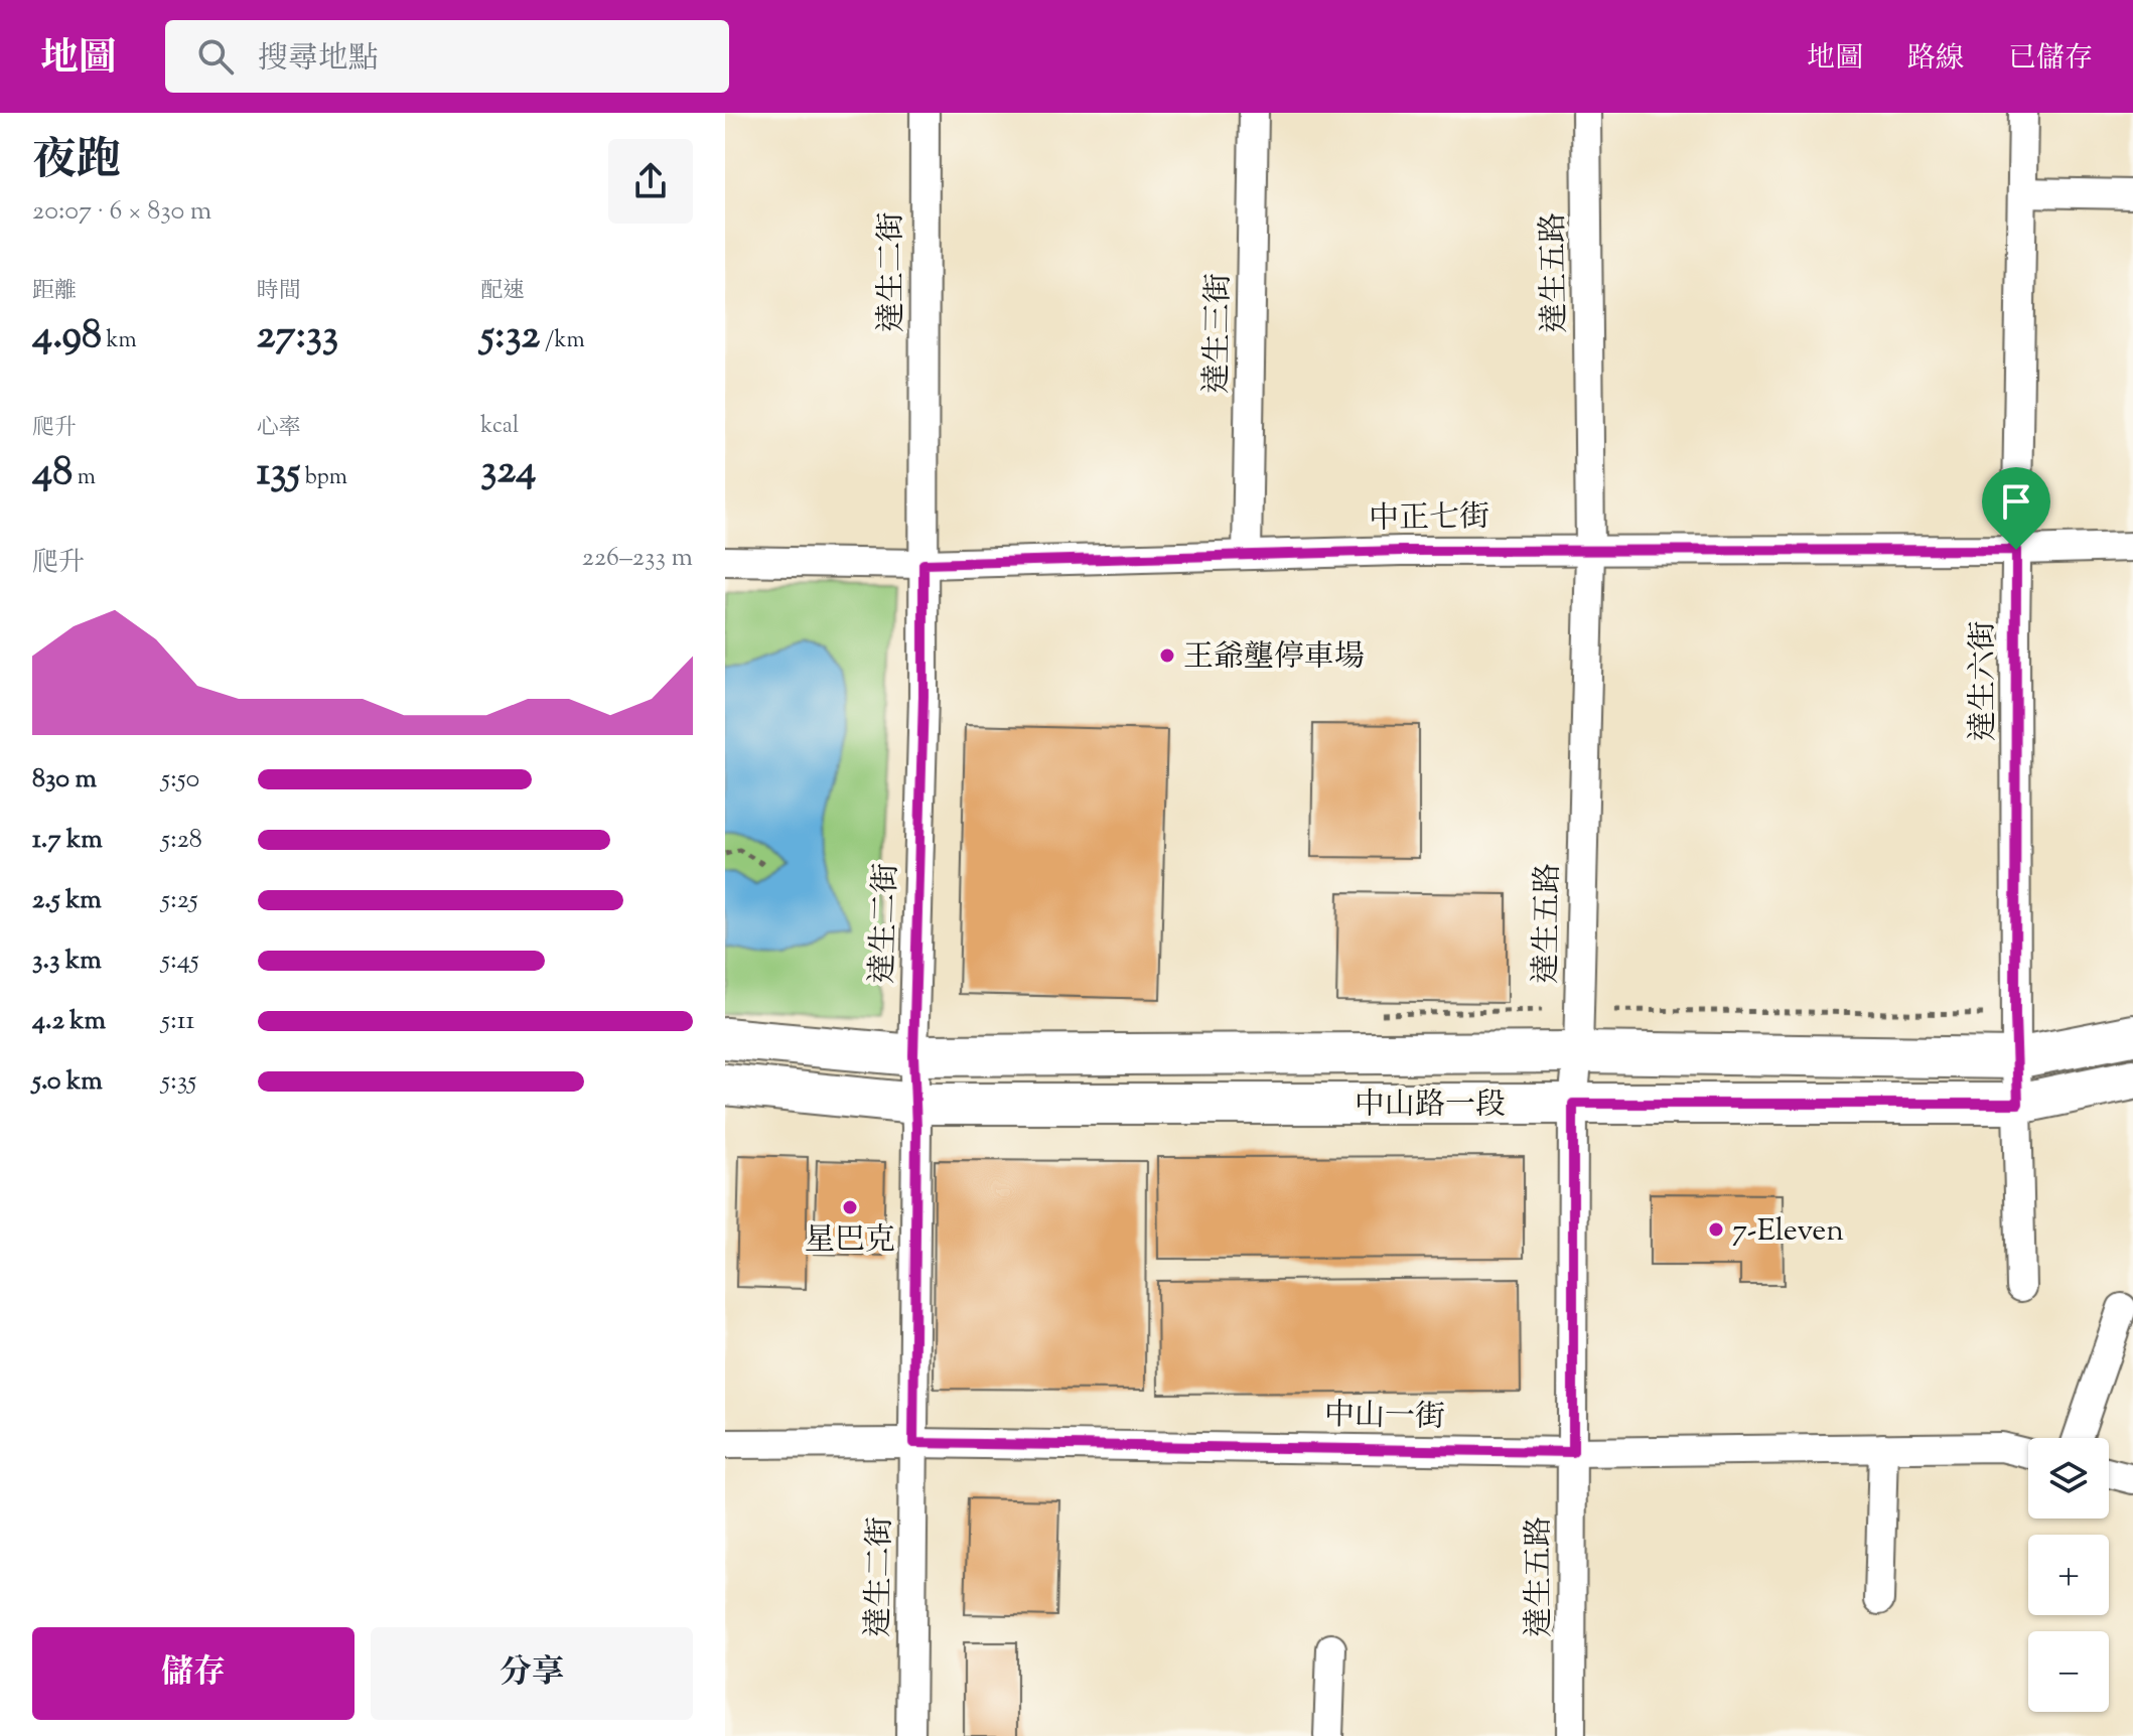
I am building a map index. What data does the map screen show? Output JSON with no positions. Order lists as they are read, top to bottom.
{
  "streets": {
    "street": [
      "達生二街",
      "達生五路",
      "達生三街",
      "中正七街",
      "達生六街",
      "中山路一段",
      "中山一街"
    ]
  },
  "crossings": [
    ["達生二街", "中正七街"],
    ["達生二街", "中山路一段"],
    ["達生二街", "中山一街"],
    ["達生五路", "中正七街"],
    ["達生五路", "中山路一段"],
    ["達生五路", "中山一街"],
    ["達生三街", "中正七街"],
    ["中正七街", "達生六街"],
    ["達生六街", "中山路一段"]
  ],
  "places": ["王爺壟停車場", "星巴克", "7-Eleven"],
  "page": {
    "header": "地圖",
    "search": "搜尋地點",
    "nav": ["地圖", "路線", "已儲存"],
    "heading": ["夜跑", "20:07 · 6 × 830 m"],
    "stats": [
      ["距離", "4.98 km"],
      ["時間", "27:33"],
      ["配速", "5:32 /km"],
      ["爬升", "48 m"],
      ["心率", "135 bpm"],
      ["kcal", "324"]
    ],
    "chart": ["爬升", "226–233 m"],
    "list": [
      {
        "name": "830 m",
        "note": "5:50"
      },
      {
        "name": "1.7 km",
        "note": "5:28"
      },
      {
        "name": "2.5 km",
        "note": "5:25"
      },
      {
        "name": "3.3 km",
        "note": "5:45"
      },
      {
        "name": "4.2 km",
        "note": "5:11"
      },
      {
        "name": "5.0 km",
        "note": "5:35"
      }
    ],
    "map_buttons": ["+", "−"],
    "buttons": ["儲存", "分享"]
  }
}
